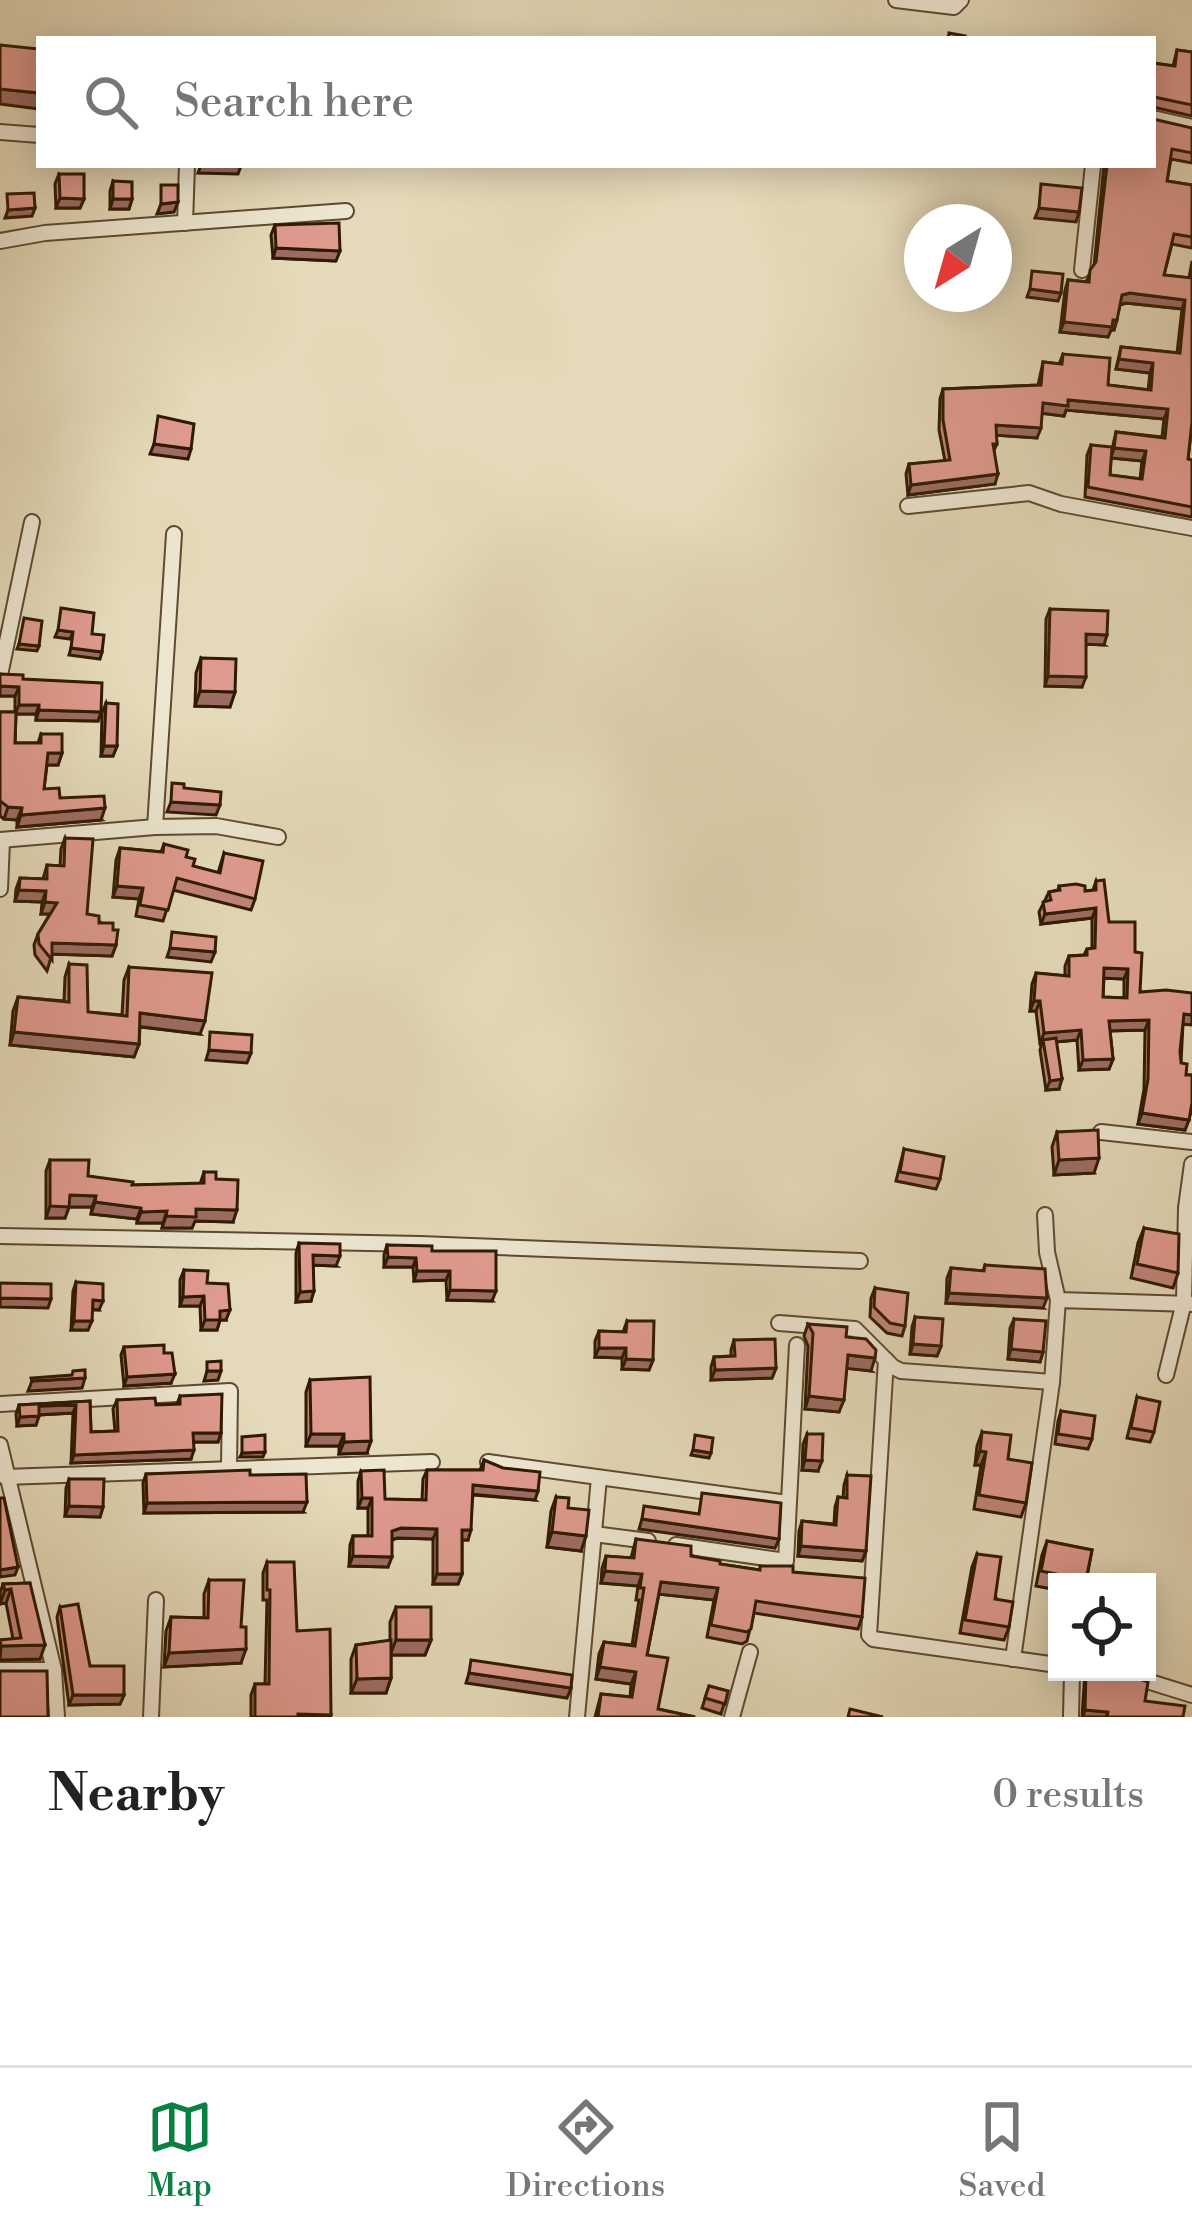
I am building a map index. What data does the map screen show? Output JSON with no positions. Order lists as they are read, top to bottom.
{
  "north": "bottom left",
  "page": {
    "search": "Search here",
    "heading": ["Nearby", "0 results"],
    "nav": ["Map", "Directions", "Saved"]
  }
}
